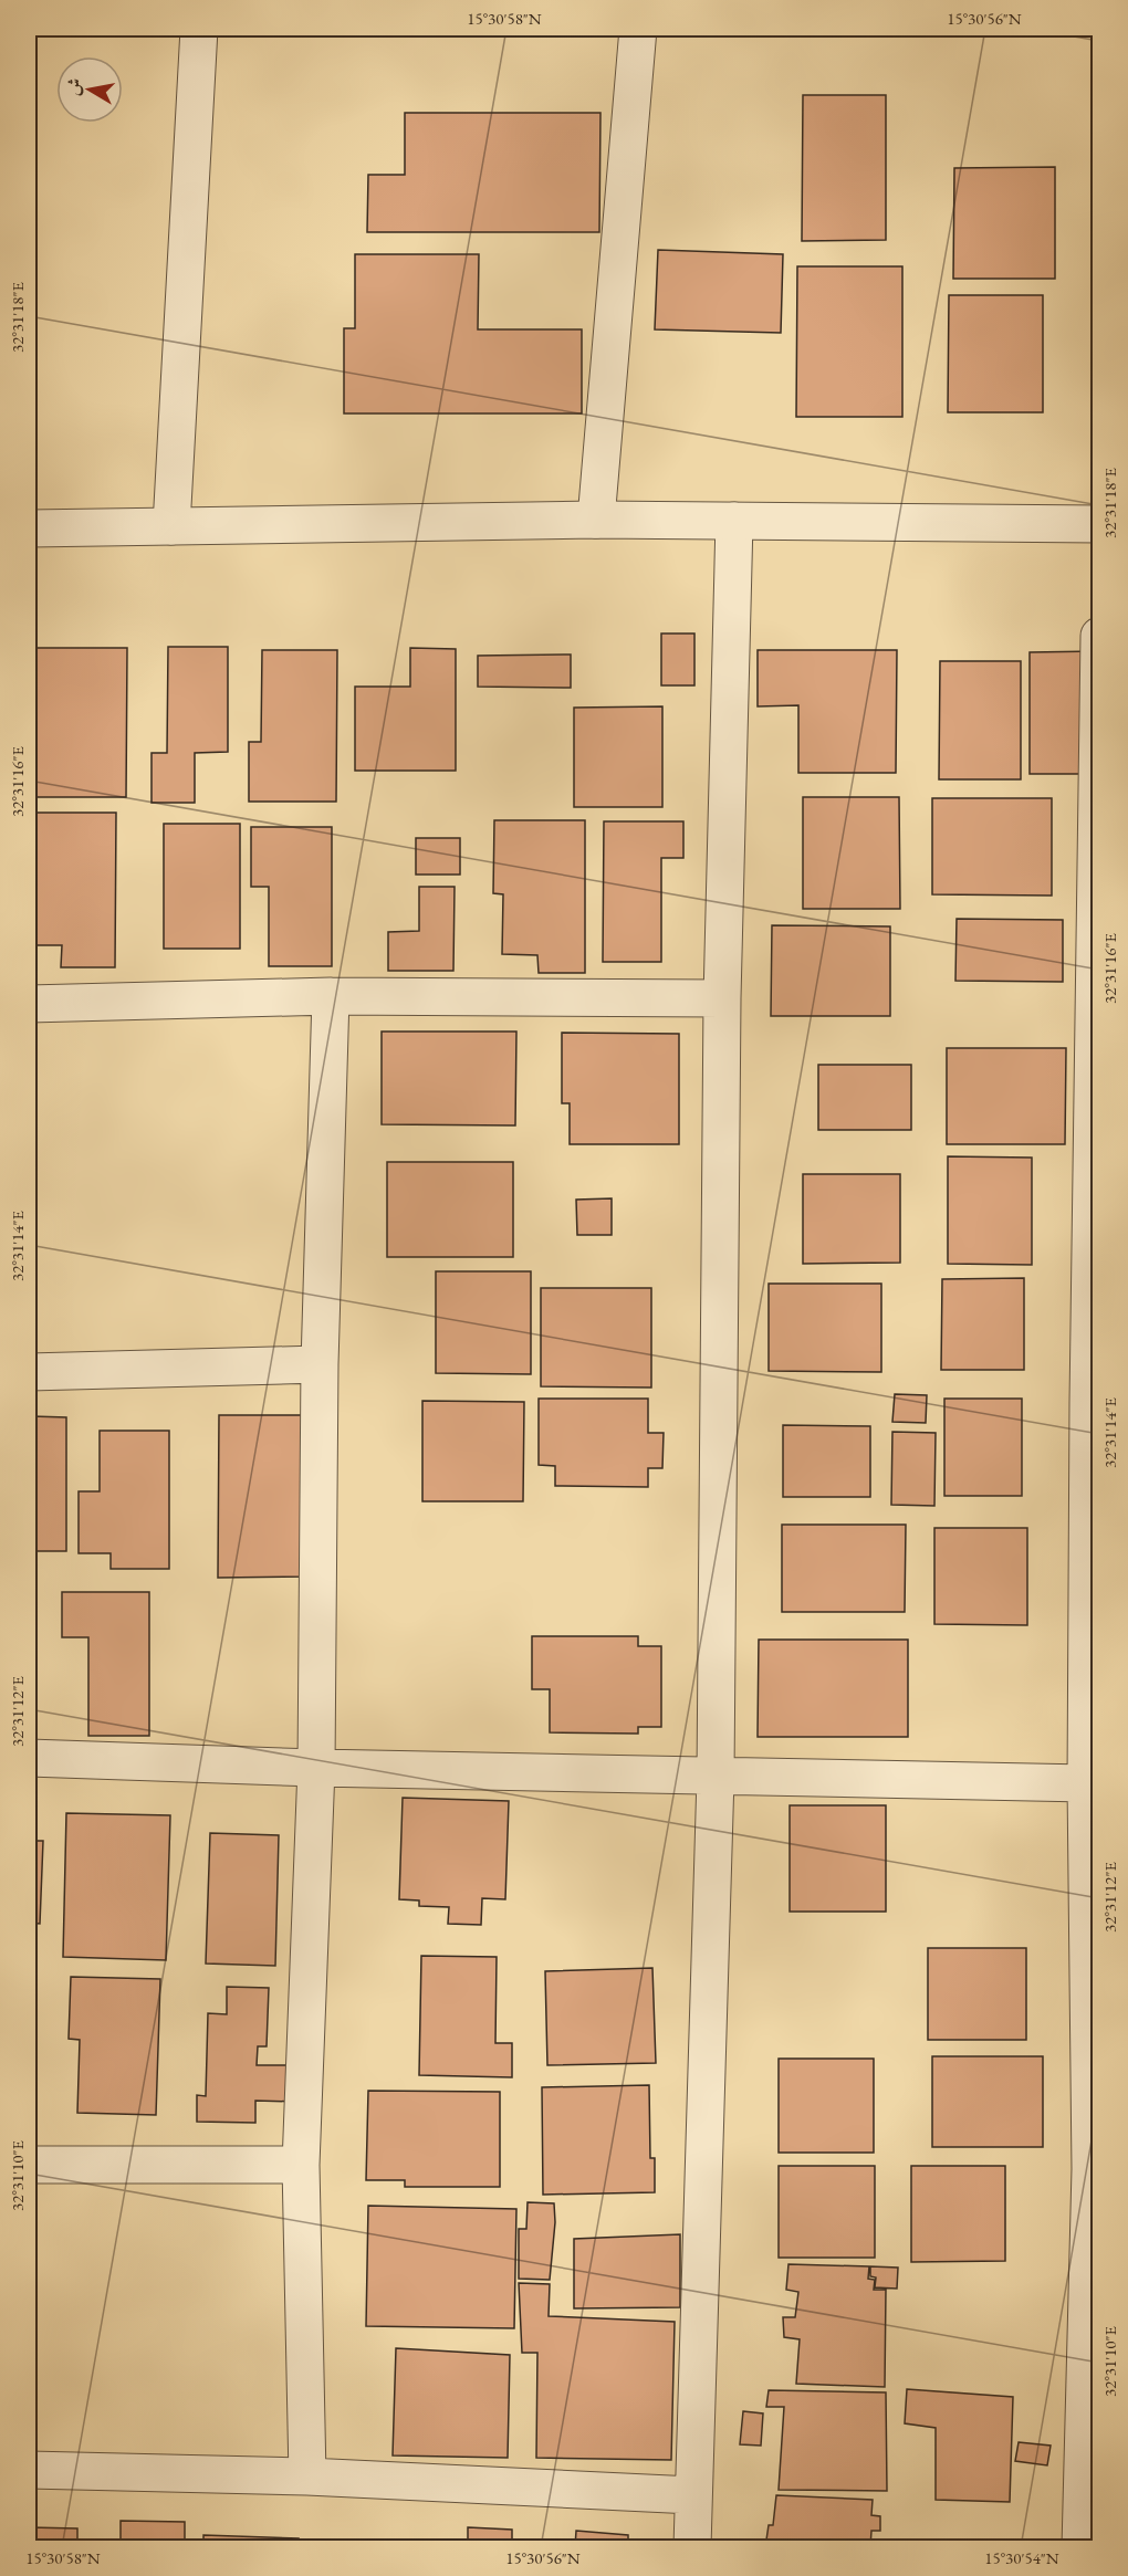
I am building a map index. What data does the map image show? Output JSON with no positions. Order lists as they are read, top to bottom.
{
  "north": "left",
  "coordinates": [
    "15°30'58\"N",
    "15°30'56\"N",
    "32°31'18\"E",
    "32°31'16\"E",
    "32°31'14\"E",
    "32°31'12\"E",
    "32°31'10\"E",
    "15°30'54\"N"
  ]
}
